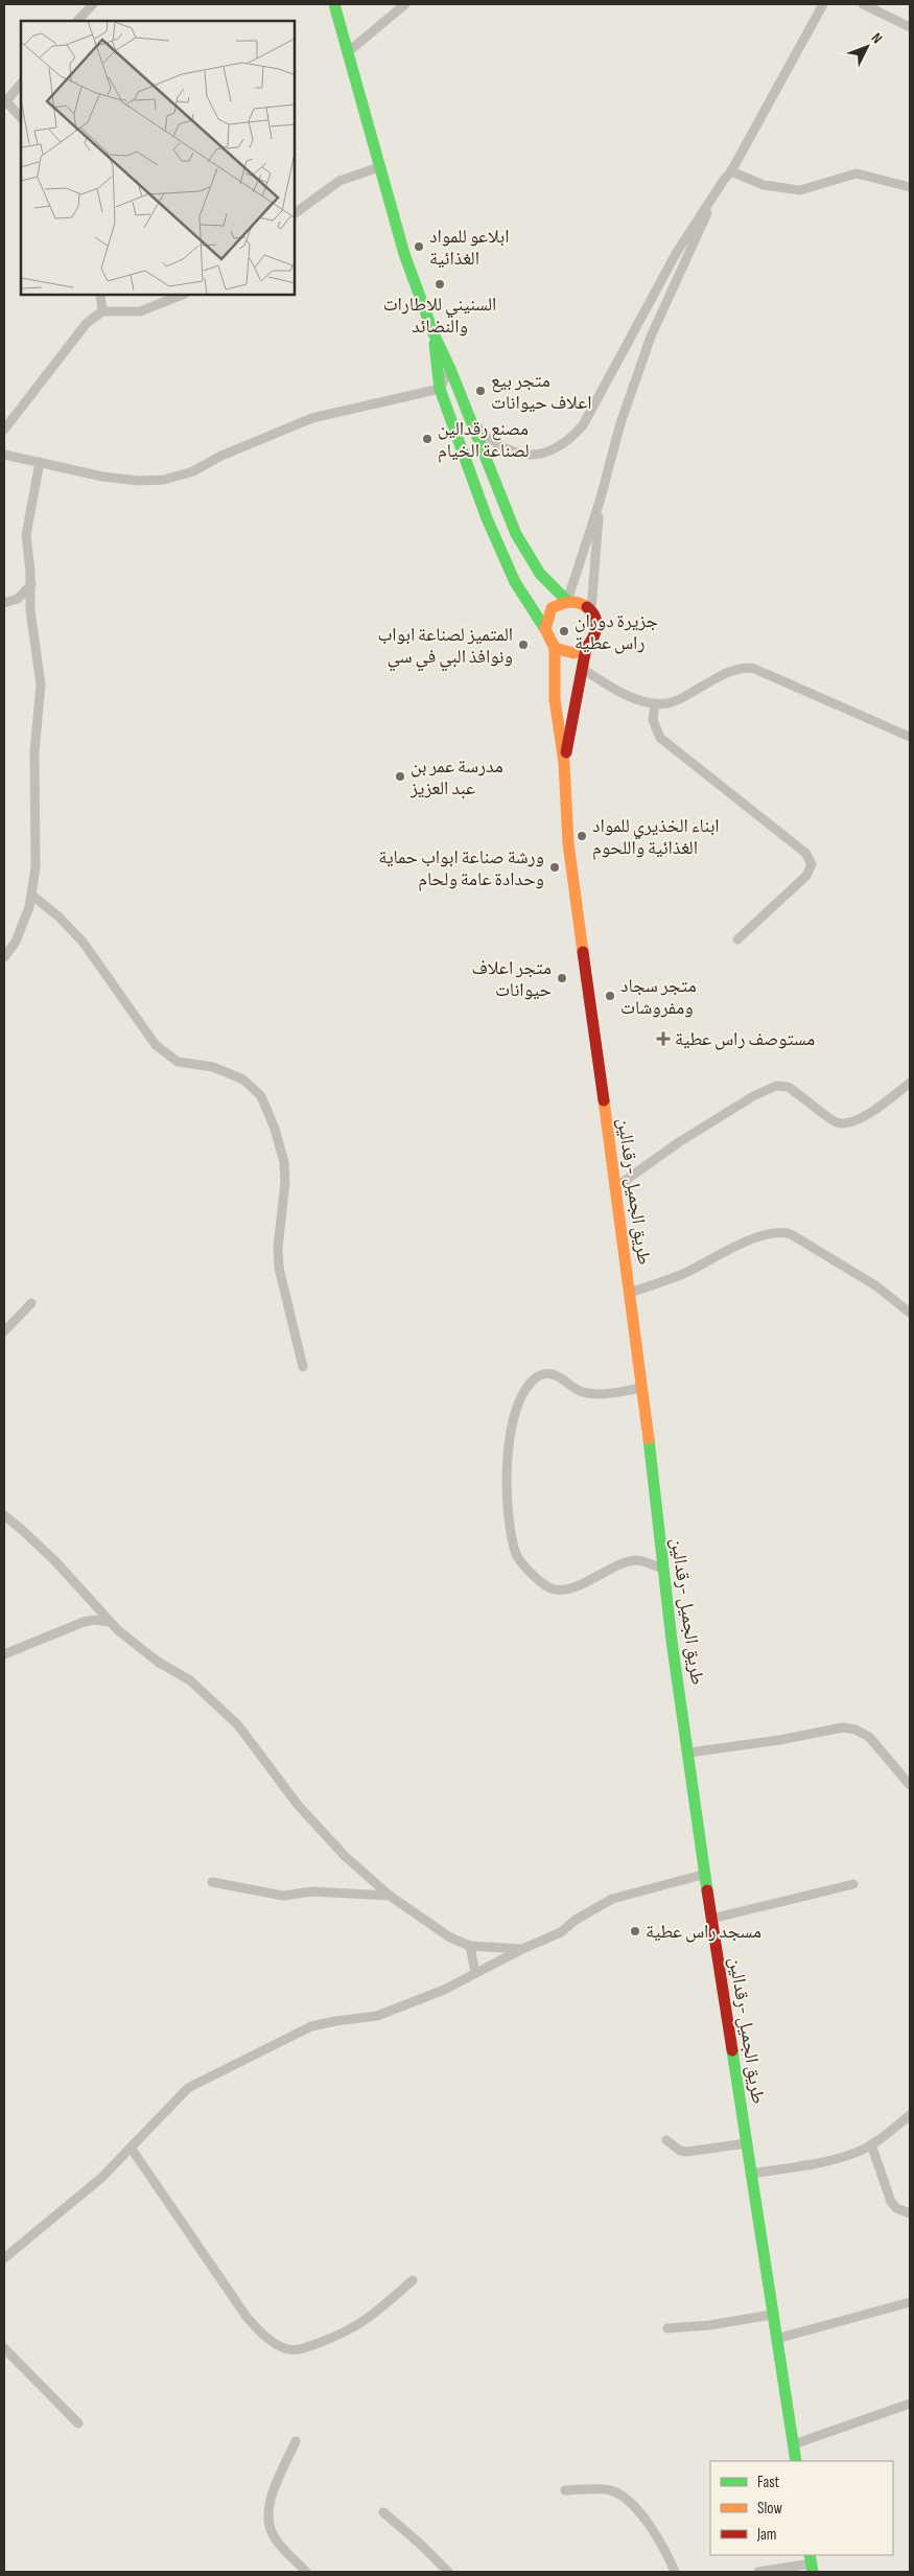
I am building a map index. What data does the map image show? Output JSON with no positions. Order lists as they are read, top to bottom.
{
  "streets": {
    "main road": ["طريق الجميل -رقدالين"]
  },
  "places": {
    "other": [
      "ابلاعو للمواد الغذائية",
      "السنيني للاطارات والنضائد",
      "متجر بيع اعلاف حيوانات",
      "مصنع رقدالين لصناعة الخيام",
      "جزيرة دوران راس عطية",
      "المتميز لصناعة ابواب ونوافذ البي في سي",
      "مدرسة عمر بن عبد العزيز",
      "ابناء الخذيري للمواد الغذائية واللحوم",
      "ورشة صناعة ابواب حماية وحدادة عامة ولحام",
      "متجر اعلاف حيوانات",
      "متجر سجاد ومفروشات",
      "مسجد راس عطية"
    ],
    "health": ["مستوصف راس عطية"]
  },
  "legend": ["Fast", "Slow", "Jam"],
  "north": "top right"
}
